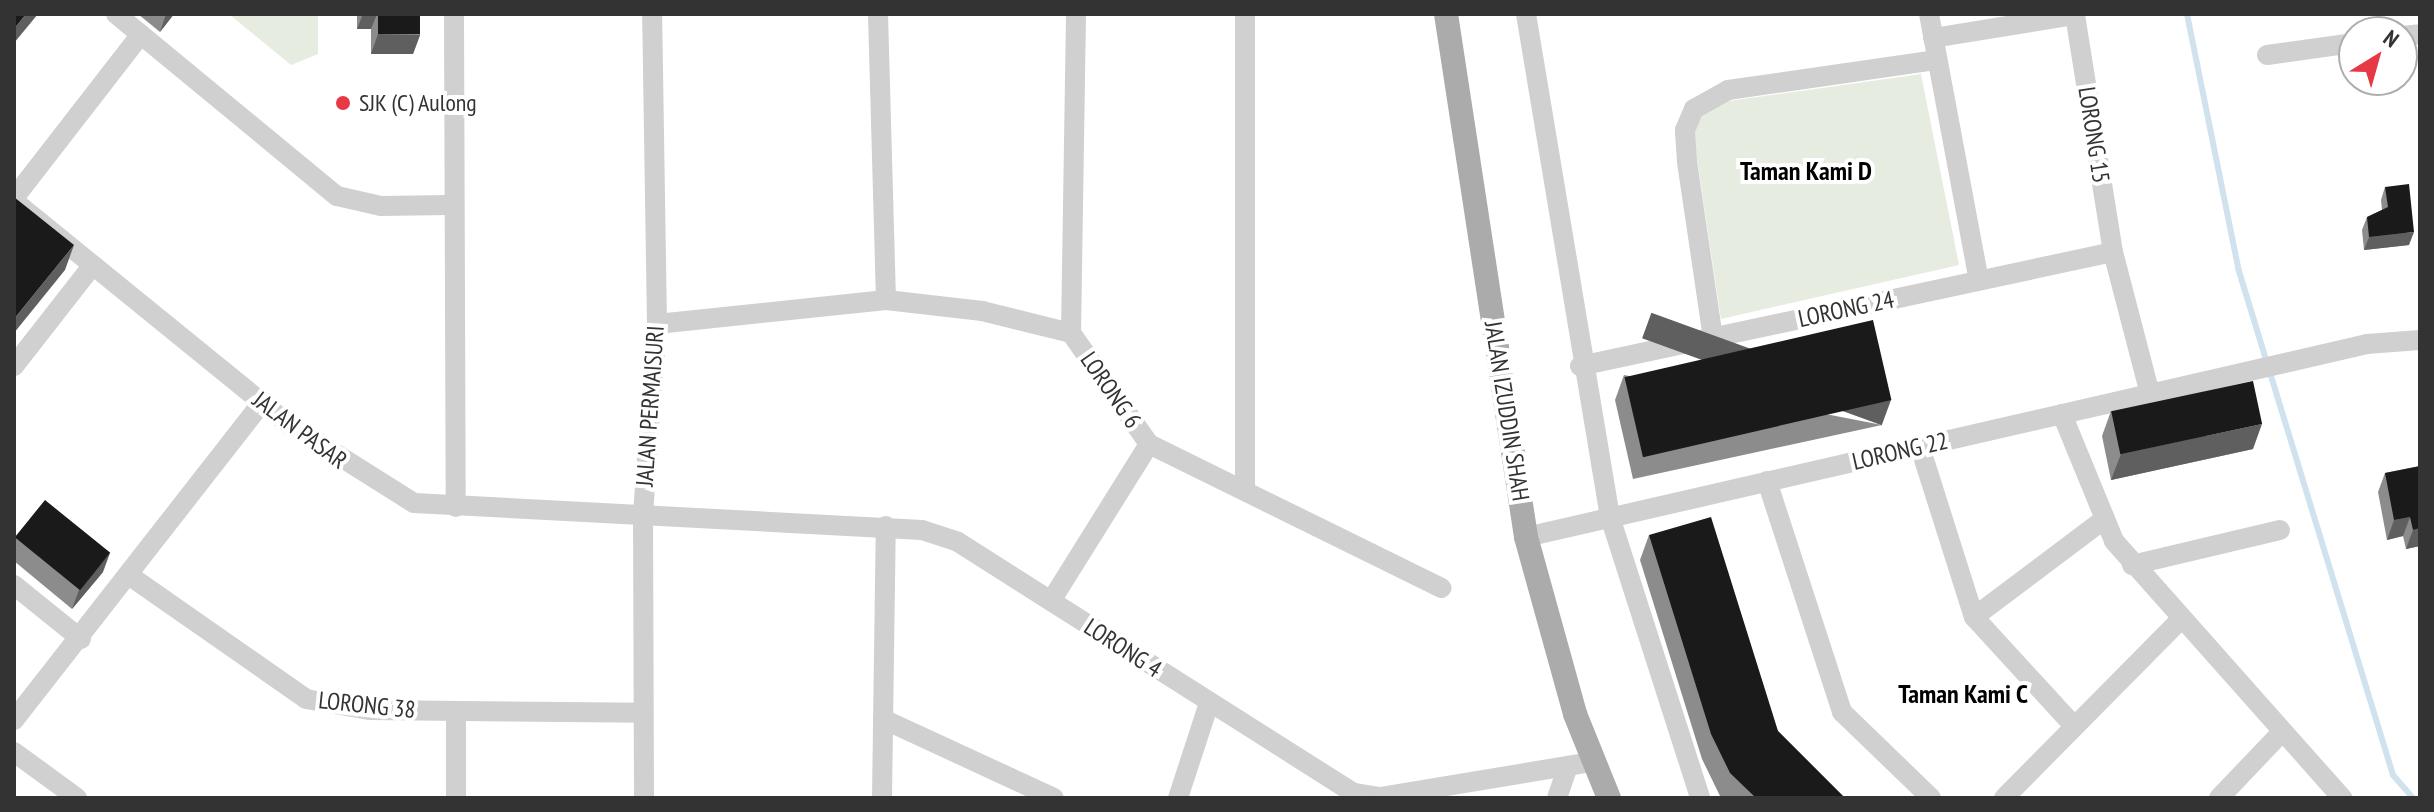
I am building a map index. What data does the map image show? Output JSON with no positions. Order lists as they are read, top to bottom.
{
  "streets": {
    "main road": ["JALAN IZUDDIN SHAH"],
    "street": [
      "LORONG 15",
      "LORONG 24",
      "LORONG 6",
      "JALAN PERMAISURI",
      "JALAN PASAR",
      "LORONG 22",
      "LORONG 4",
      "LORONG 38"
    ]
  },
  "crossings": [
    ["LORONG 15", "LORONG 24"],
    ["LORONG 15", "LORONG 22"],
    ["LORONG 6", "JALAN PERMAISURI"],
    ["JALAN PERMAISURI", "JALAN PASAR"],
    ["JALAN PERMAISURI", "LORONG 4"],
    ["JALAN PERMAISURI", "LORONG 38"],
    ["JALAN IZUDDIN SHAH", "LORONG 22"],
    ["JALAN IZUDDIN SHAH", "LORONG 4"],
    ["JALAN PASAR", "LORONG 4"]
  ],
  "districts": ["Taman Kami D", "Taman Kami C"],
  "places": ["SJK (C) Aulong"],
  "north": "top right"
}
